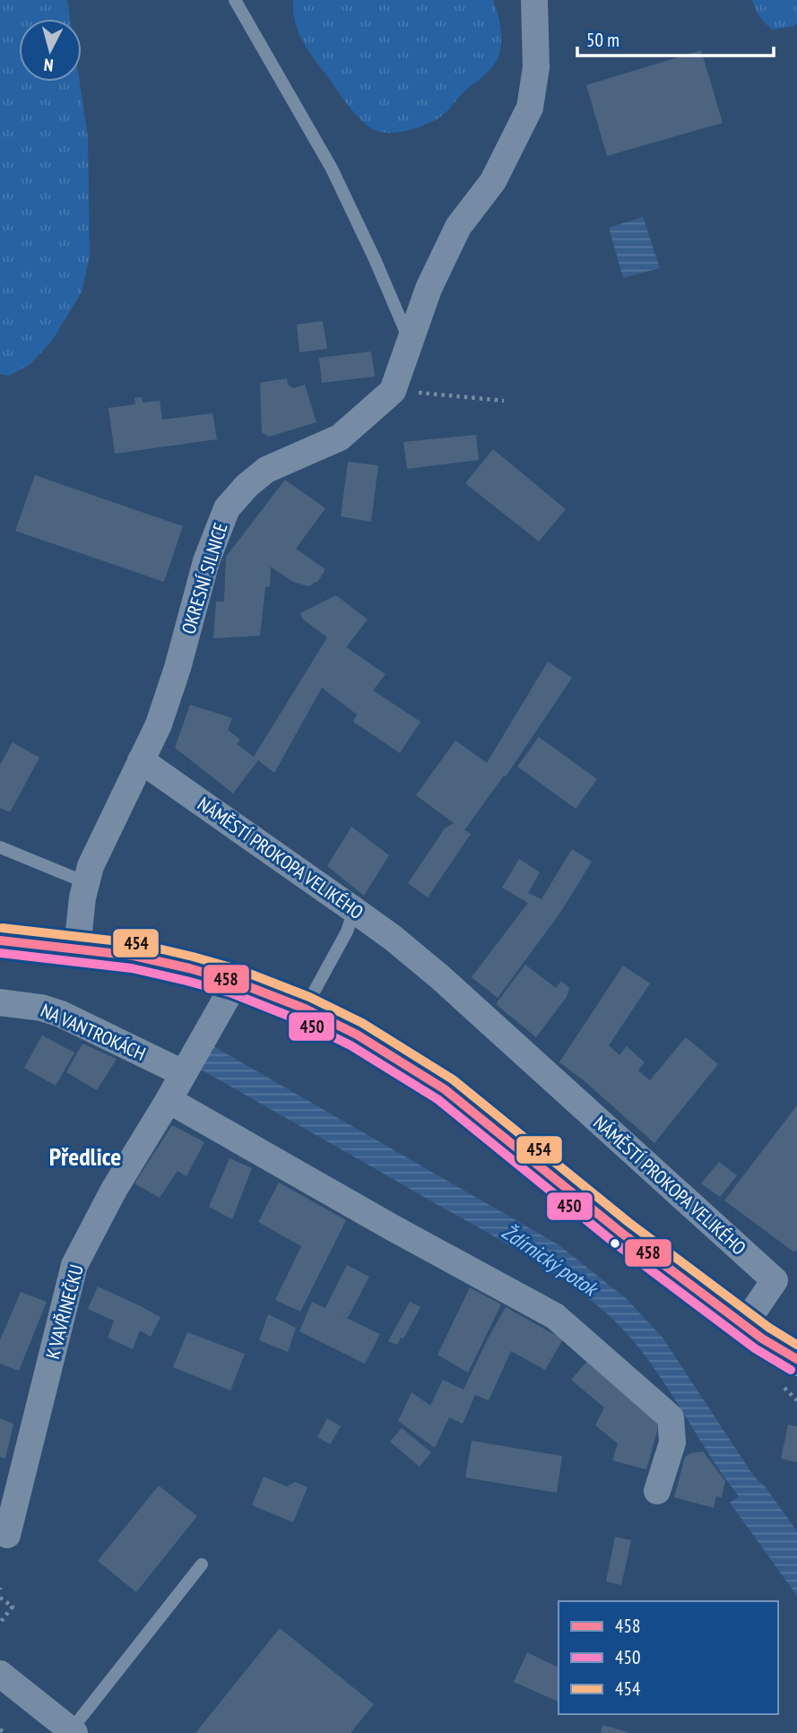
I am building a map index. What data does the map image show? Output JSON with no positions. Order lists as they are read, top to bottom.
{
  "streets": {
    "street": [
      "OKRESNÍ SILNICE",
      "NÁMĚSTÍ PROKOPA VELIKÉHO",
      "NA VANTROKÁCH",
      "K VAVŘINEČKU"
    ]
  },
  "crossings": [
    ["OKRESNÍ SILNICE", "NÁMĚSTÍ PROKOPA VELIKÉHO"],
    ["NA VANTROKÁCH", "K VAVŘINEČKU"]
  ],
  "districts": ["Předlice"],
  "water": ["Ždírnický potok"],
  "lines": ["transit line 454", "transit line 458", "transit line 450"],
  "legend": ["458", "450", "454"],
  "scale_bar": "50 m",
  "north": "bottom"
}
